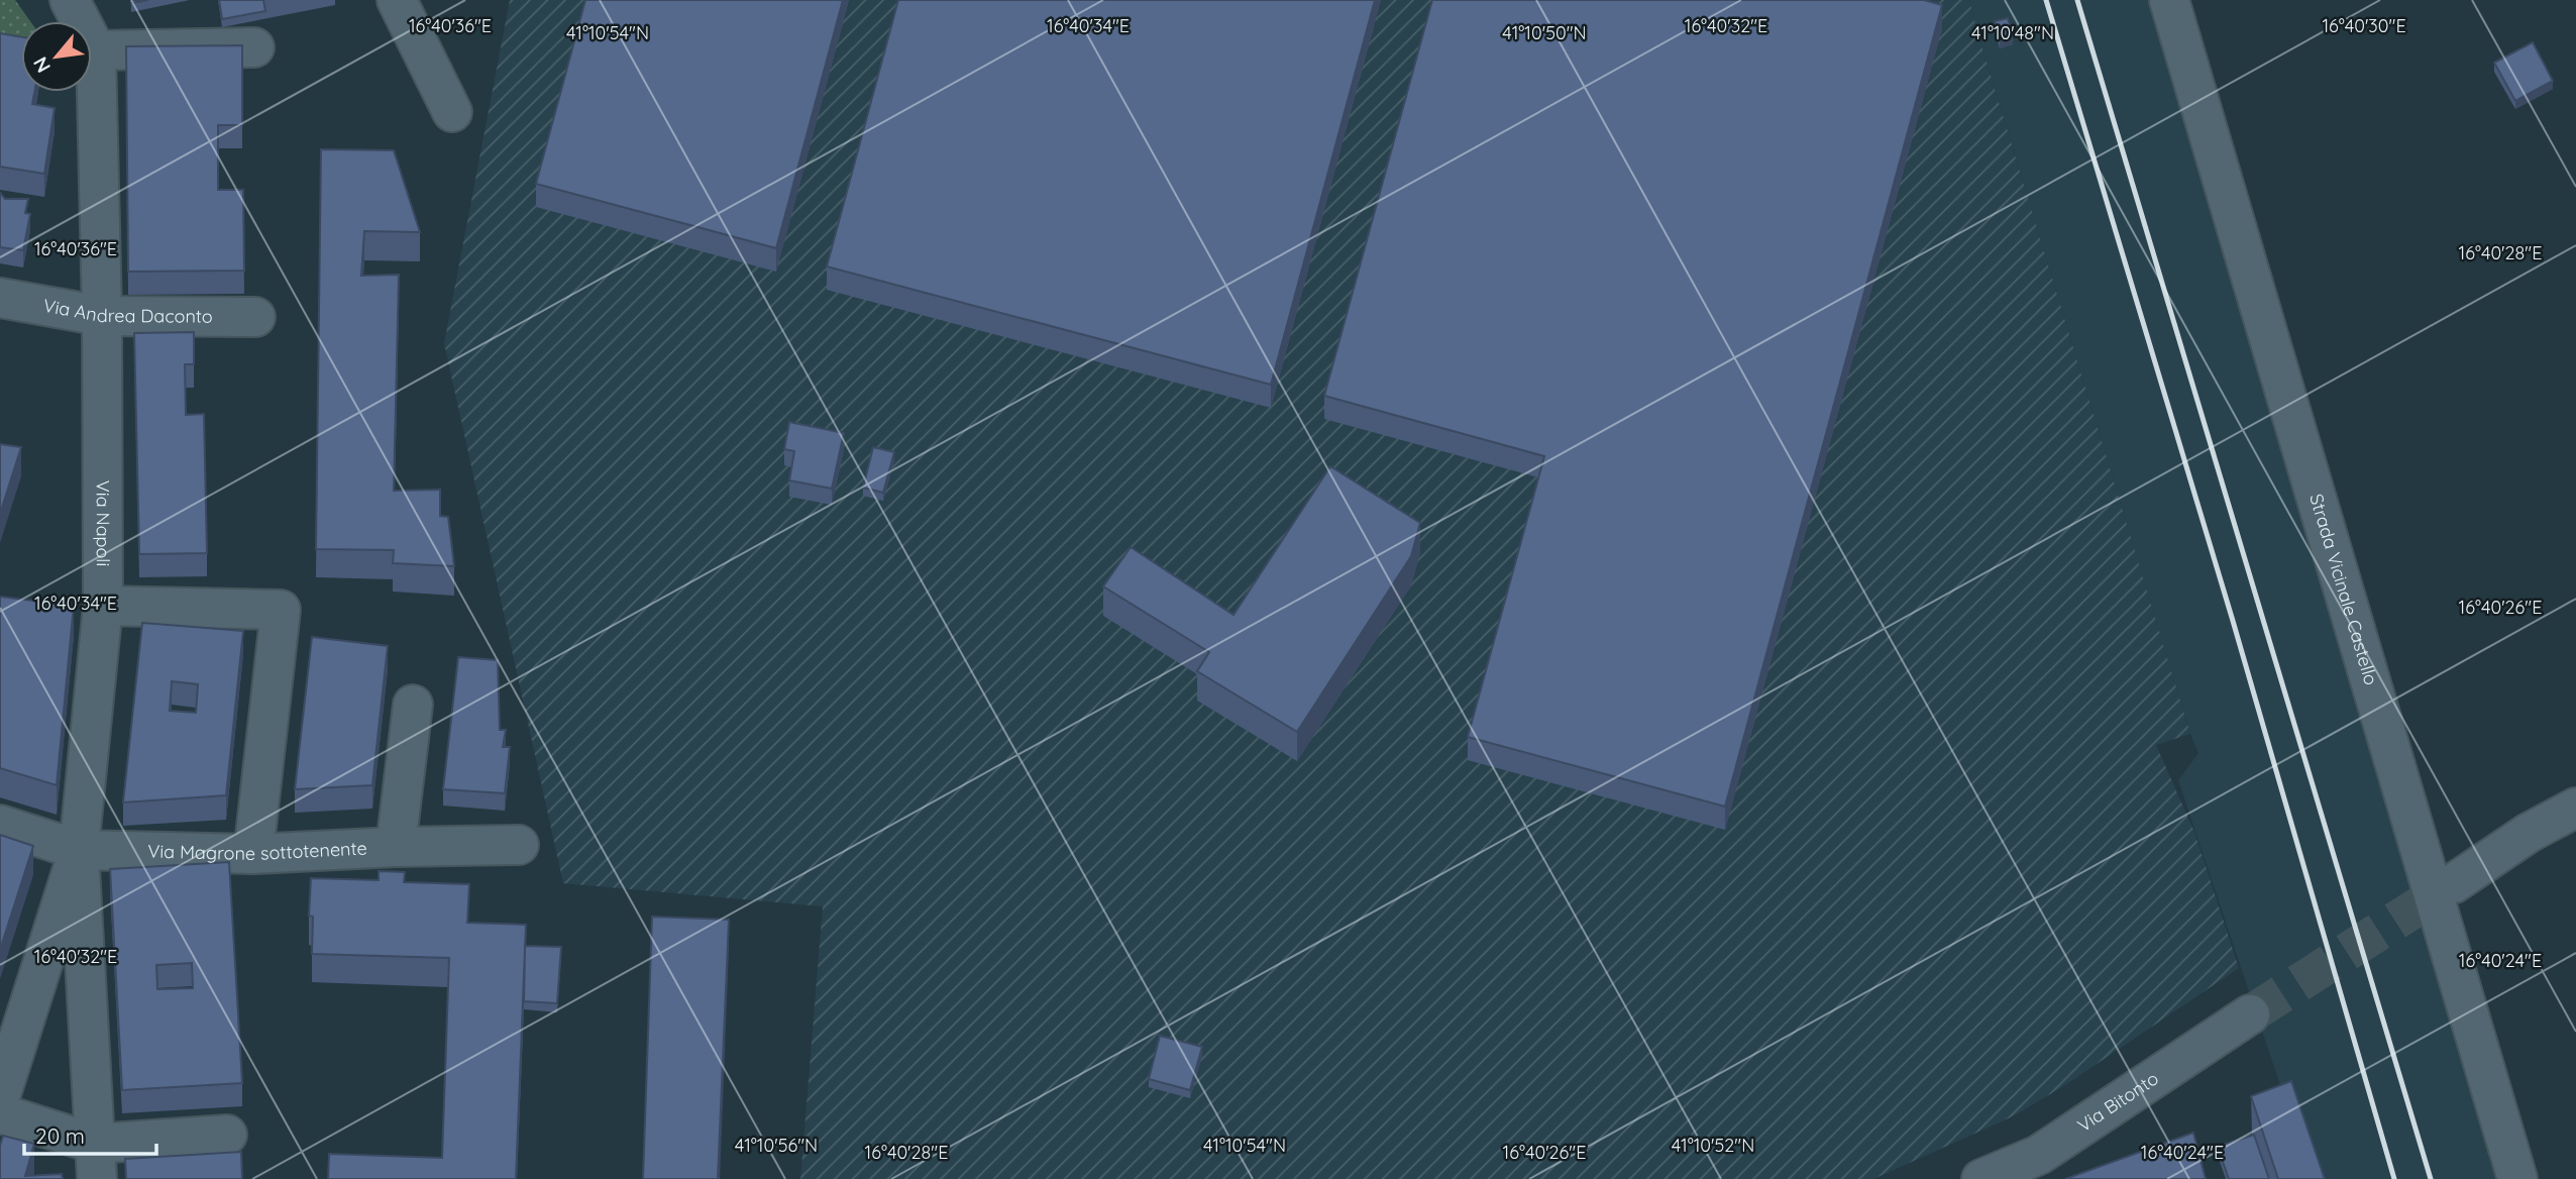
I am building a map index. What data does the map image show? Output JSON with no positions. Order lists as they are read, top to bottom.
{
  "streets": {
    "street": [
      "Via Andrea Daconto",
      "Via Napoli",
      "Strada Vicinale Castello",
      "Via Magrone sottotenente",
      "Via Bitonto"
    ]
  },
  "crossings": [
    ["Via Andrea Daconto", "Via Napoli"],
    ["Via Napoli", "Via Magrone sottotenente"]
  ],
  "scale_bar": "20 m",
  "north": "bottom left",
  "coordinates": [
    "16°40'36\"E",
    "16°40'34\"E",
    "16°40'32\"E",
    "16°40'30\"E",
    "41°10'54\"N",
    "41°10'50\"N",
    "41°10'48\"N",
    "16°40'28\"E",
    "16°40'26\"E",
    "16°40'24\"E",
    "41°10'56\"N",
    "41°10'52\"N"
  ]
}
